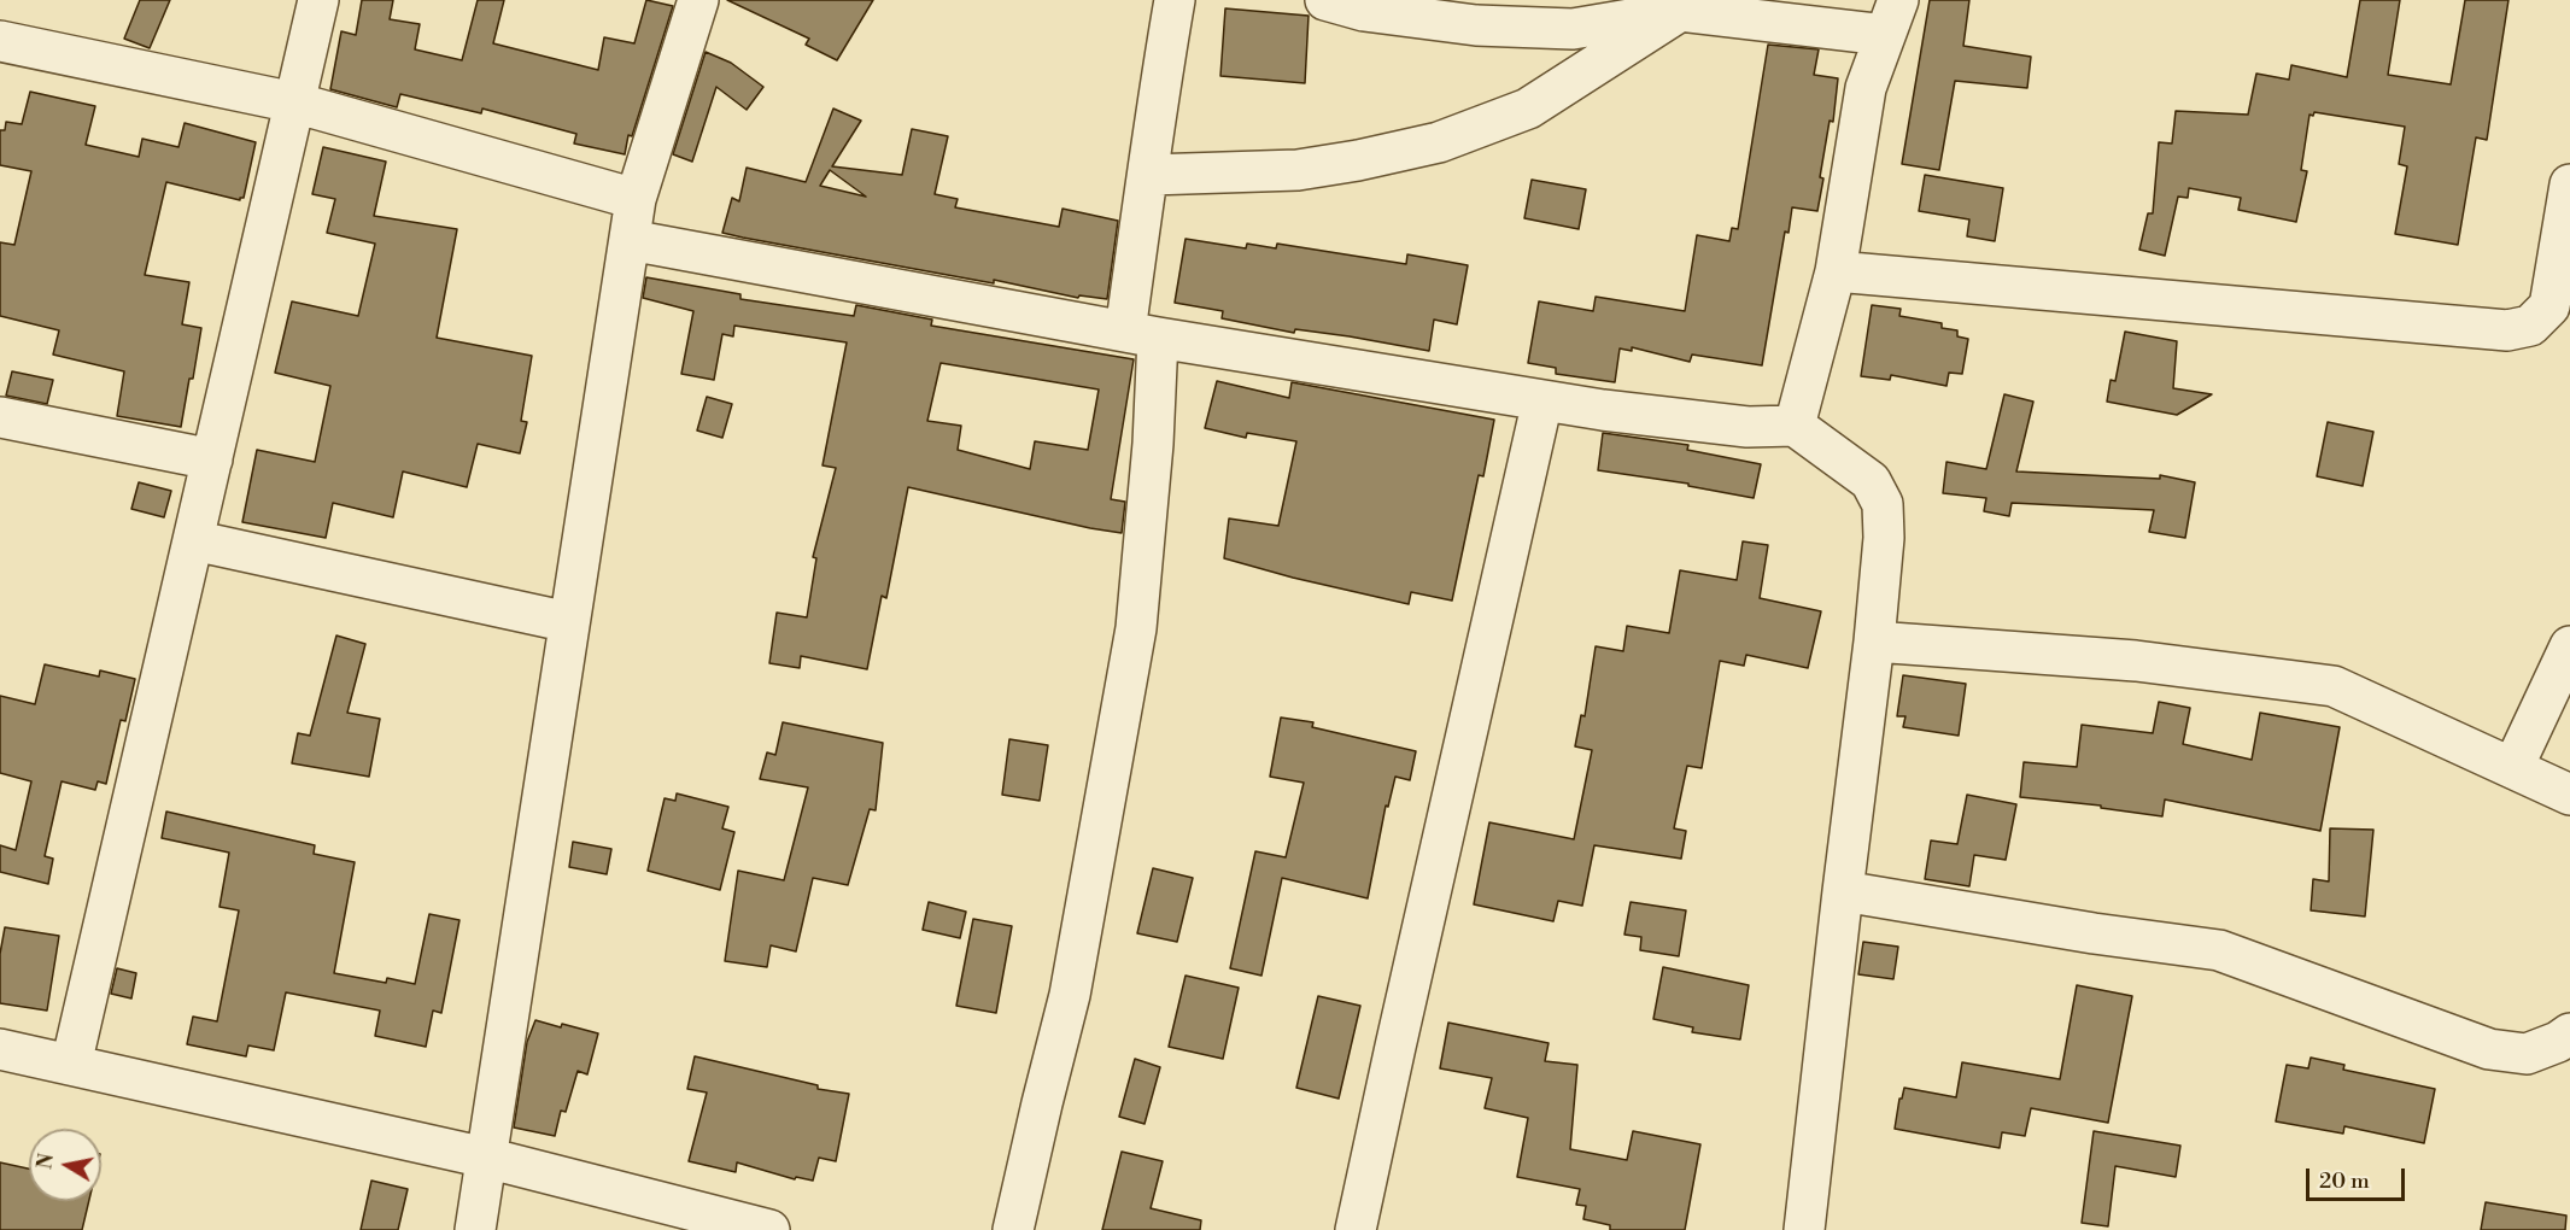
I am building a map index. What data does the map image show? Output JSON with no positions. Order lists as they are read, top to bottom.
{
  "scale_bar": "20 m",
  "north": "left"
}
